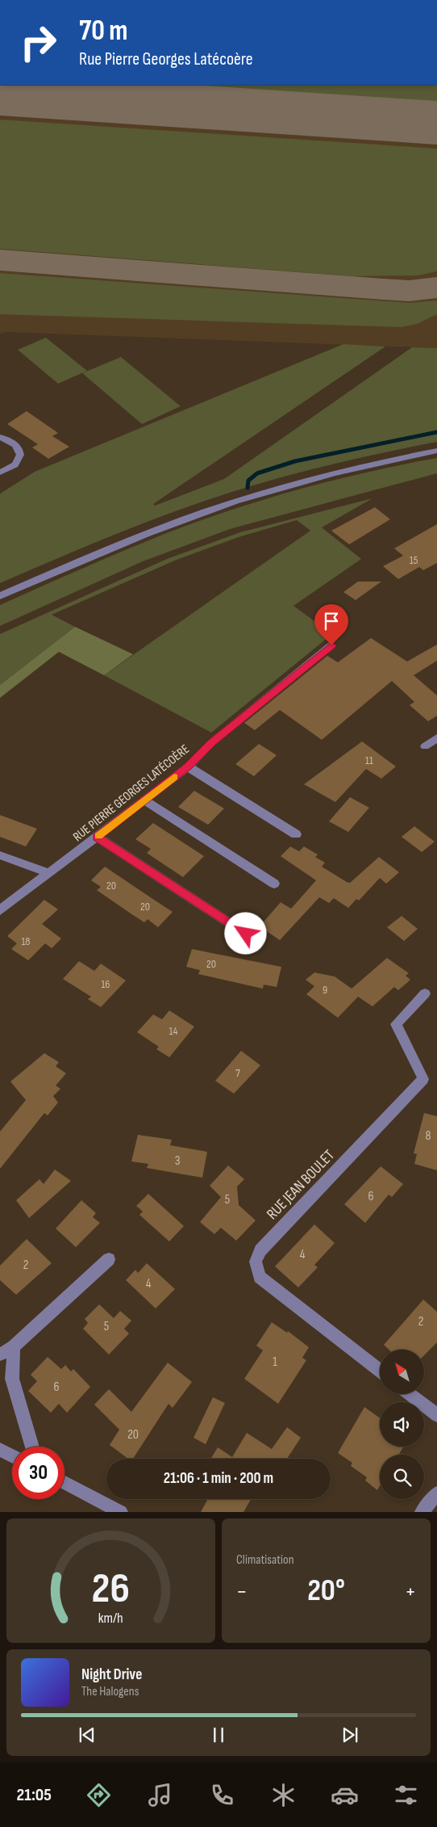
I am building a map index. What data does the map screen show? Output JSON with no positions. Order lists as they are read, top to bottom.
{
  "streets": {
    "street": ["RUE PIERRE GEORGES LATÉCOÈRE", "RUE JEAN BOULET"]
  },
  "house_numbers": [
    "15",
    "11",
    "20",
    "20",
    "18",
    "20",
    "16",
    "9",
    "14",
    "7",
    "8",
    "3",
    "6",
    "5",
    "4",
    "2",
    "4",
    "2",
    "5",
    "1",
    "6",
    "20"
  ],
  "north": "top left",
  "page": {
    "turn": ["70 m", "Rue Pierre Georges Latécoère"],
    "limit": "30",
    "trip": "21:06 · 1 min · 200 m",
    "tile": "Climatisation",
    "heat": ["−", "20°", "+"],
    "song": ["Night Drive", "The Halogens"],
    "tabs": "21:05",
    "gauge": ["26", "km/h"]
  }
}
